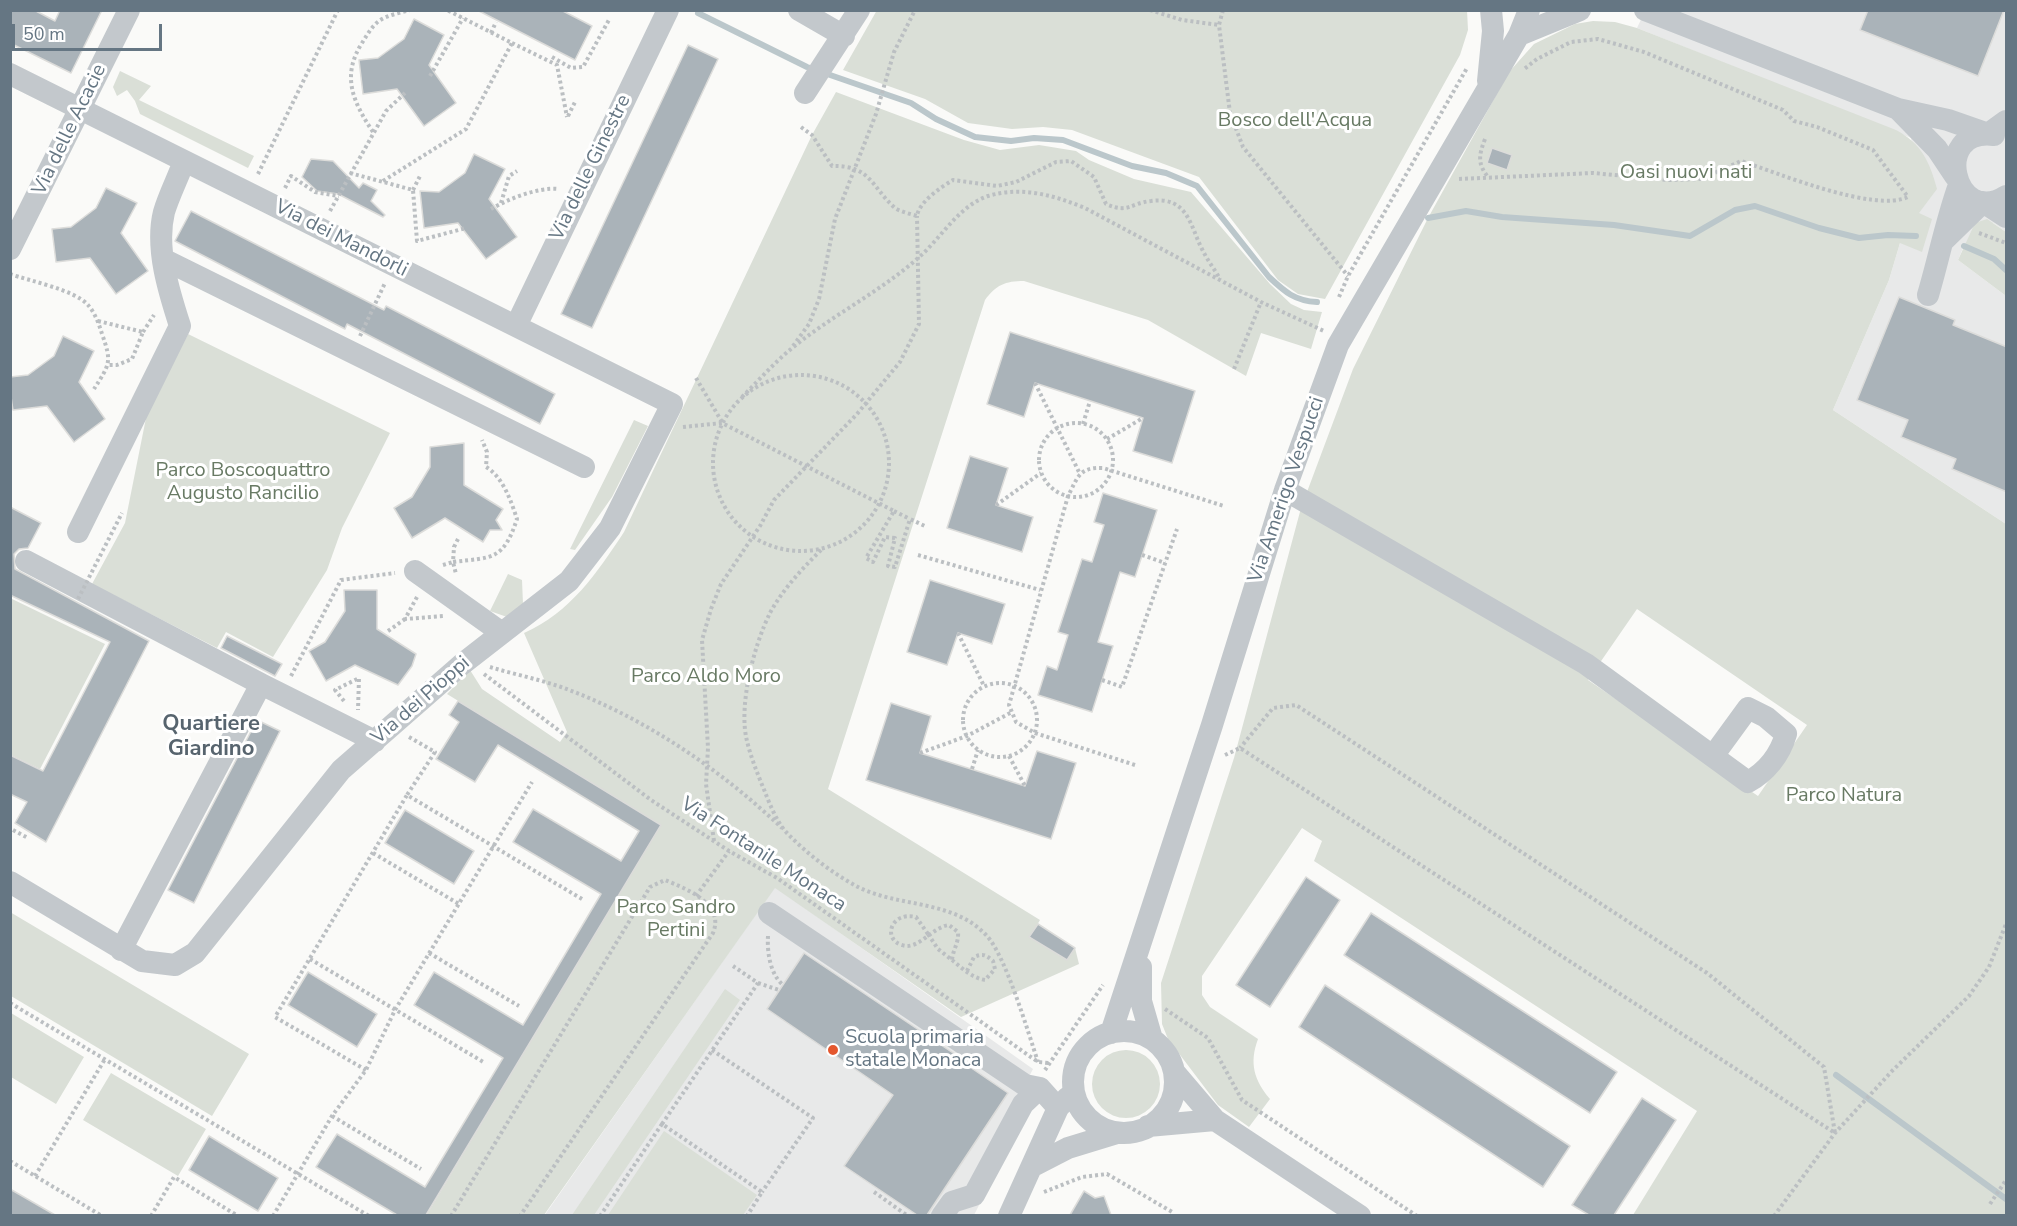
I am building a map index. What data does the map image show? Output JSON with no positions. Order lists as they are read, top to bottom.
{
  "streets": {
    "street": [
      "Via delle Acacie",
      "Via delle Ginestre",
      "Via dei Mandorli",
      "Via Amerigo Vespucci",
      "Via dei Pioppi"
    ],
    "path": ["Via Fontanile Monaca"]
  },
  "crossings": [
    ["Via delle Acacie", "Via dei Mandorli"],
    ["Via delle Ginestre", "Via dei Mandorli"],
    ["Via dei Mandorli", "Via dei Pioppi"],
    ["Via dei Pioppi", "Via Fontanile Monaca"]
  ],
  "districts": ["Quartiere Giardino"],
  "parks": [
    "Bosco dell'Acqua",
    "Oasi nuovi nati",
    "Parco Boscoquattro Augusto Rancilio",
    "Parco Aldo Moro",
    "Parco Natura",
    "Parco Sandro Pertini"
  ],
  "places": ["Scuola primaria statale Monaca"],
  "scale_bar": "50 m"
}
